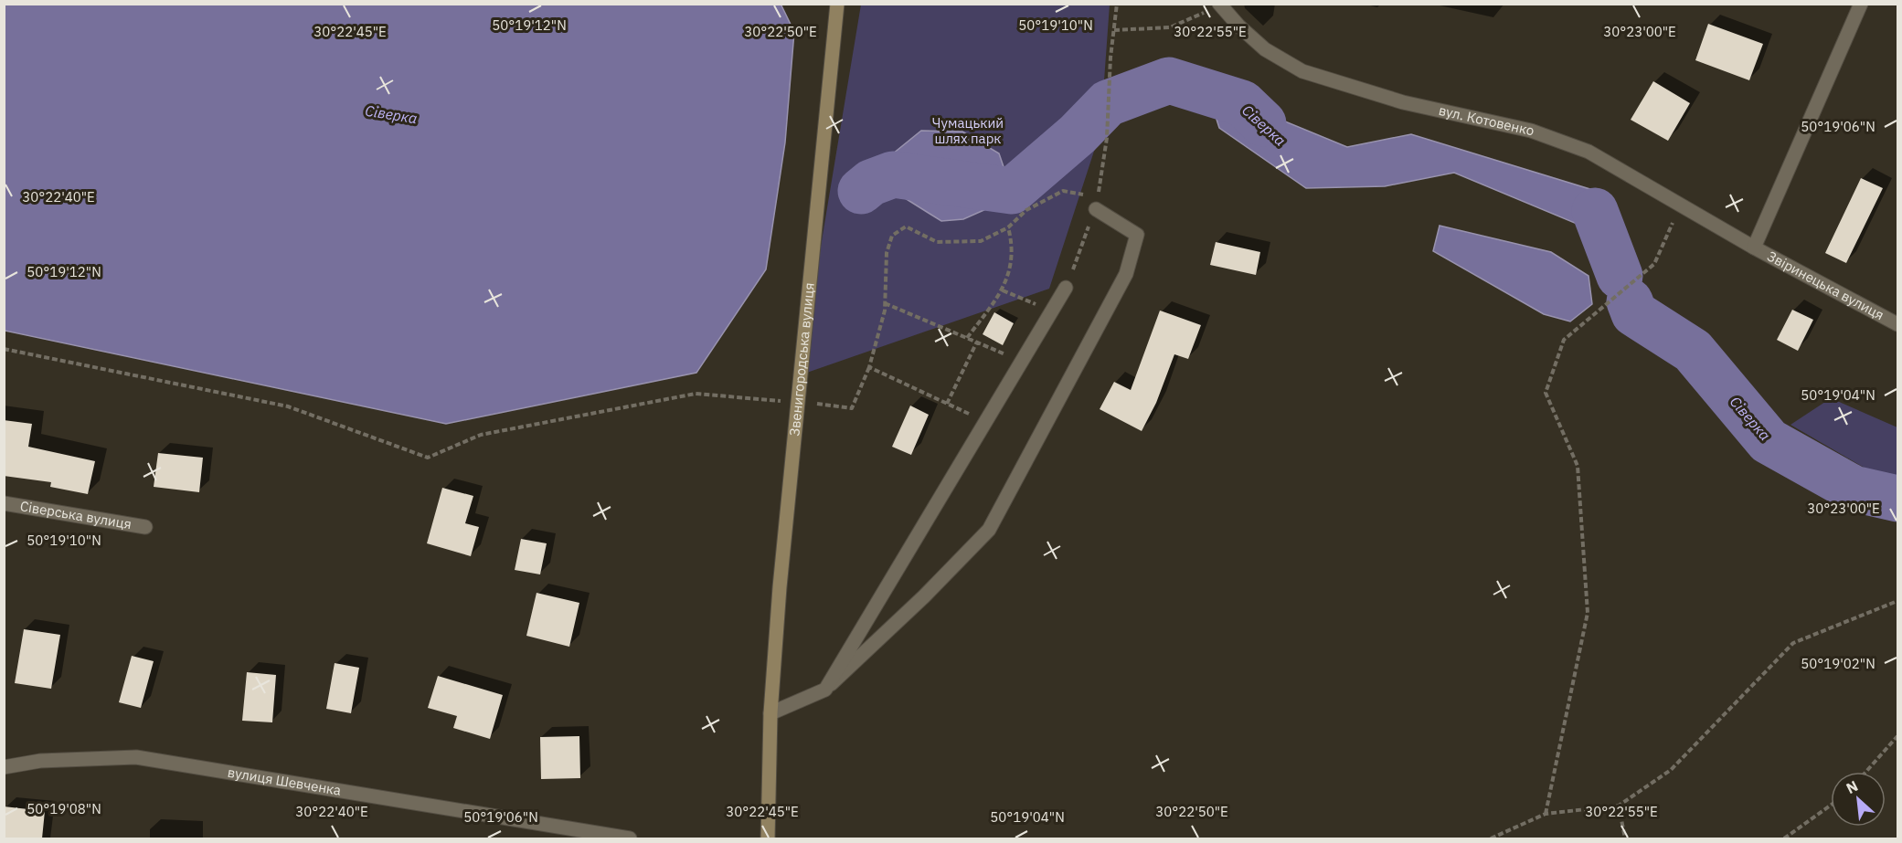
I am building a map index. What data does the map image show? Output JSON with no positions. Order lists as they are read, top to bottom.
{
  "streets": {
    "street": [
      "вул. Котовенко",
      "Звіринецька вулиця",
      "Звенигородська вулиця",
      "Сіверська вулиця",
      "вулиця Шевченка"
    ]
  },
  "crossings": [
    ["вул. Котовенко", "Звіринецька вулиця"]
  ],
  "water": ["Сіверка"],
  "parks": ["Чумацький шлях парк"],
  "north": "top left",
  "coordinates": [
    "50°19'12\"N",
    "50°19'10\"N",
    "30°22'45\"E",
    "30°22'50\"E",
    "30°22'55\"E",
    "30°23'00\"E",
    "50°19'06\"N",
    "30°22'40\"E",
    "50°19'04\"N",
    "50°19'02\"N",
    "50°19'08\"N"
  ]
}
